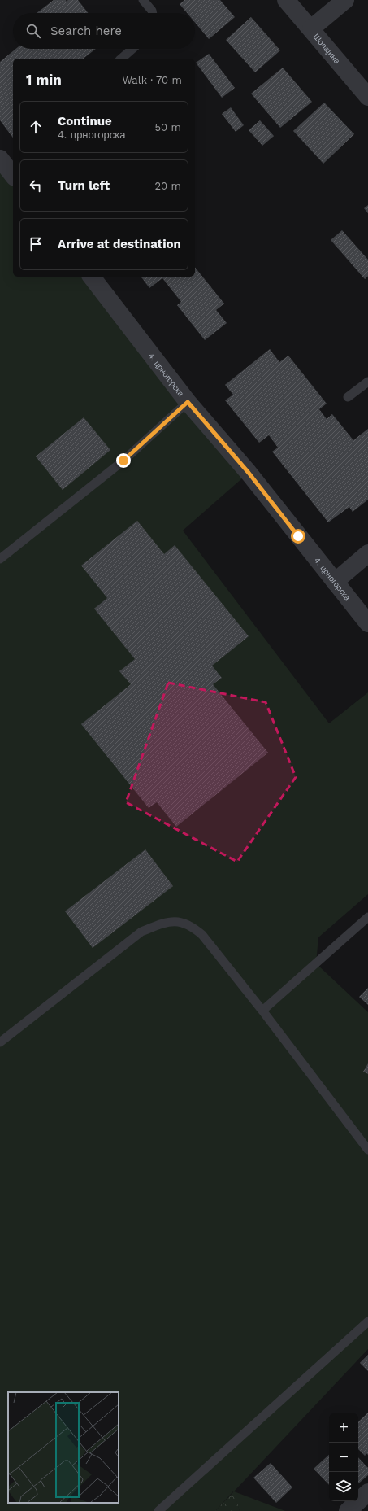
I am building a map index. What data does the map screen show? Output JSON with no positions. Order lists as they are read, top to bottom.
{
  "streets": {
    "street": ["Шолајина", "4. црногорска"]
  },
  "page": {
    "search": "Search here",
    "heading": ["1 min", "Walk · 70 m"],
    "list": [
      ["Continue", "4. црногорска", "50 m"],
      ["Turn left", "20 m"],
      "Arrive at destination"
    ],
    "map_buttons": ["+", "−"]
  }
}
